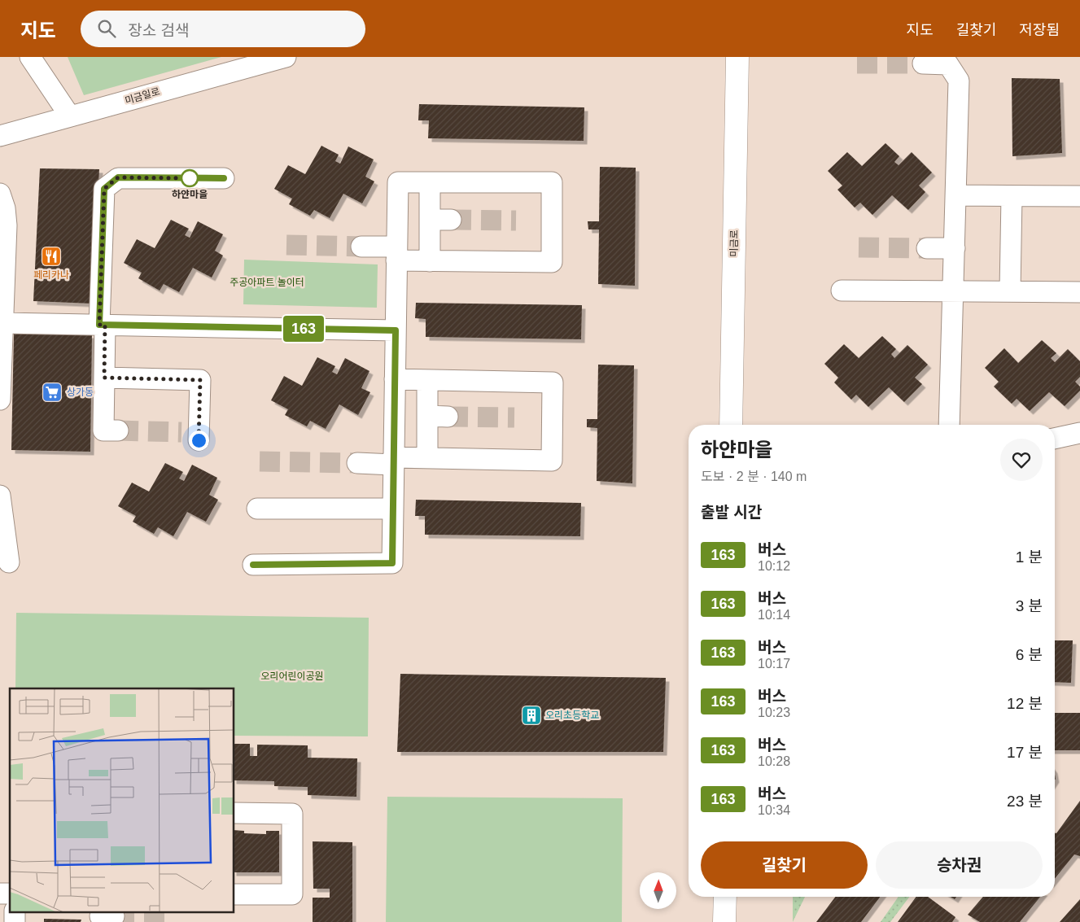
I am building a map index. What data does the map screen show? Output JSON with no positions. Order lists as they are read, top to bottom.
{
  "streets": {
    "main road": ["미금로"],
    "street": ["미금일로"]
  },
  "parks": ["주공아파트 놀이터", "오리어린이공원"],
  "places": {
    "other": ["하얀마을"],
    "restaurant": ["페리카나"],
    "supermarket": ["상가동"],
    "building": ["오리초등학교"]
  },
  "lines": ["bus line 163"],
  "north": "top",
  "page": {
    "header": "지도",
    "search": "장소 검색",
    "nav": ["지도", "길찾기", "저장됨"],
    "on_map": "163",
    "heading": [
      ["하얀마을", "도보 · 2 분 · 140 m"],
      "출발 시간"
    ],
    "list": [
      {
        "mark": "163",
        "name": "버스",
        "note": "10:12",
        "value": "1 분"
      },
      {
        "mark": "163",
        "name": "버스",
        "note": "10:14",
        "value": "3 분"
      },
      {
        "mark": "163",
        "name": "버스",
        "note": "10:17",
        "value": "6 분"
      },
      {
        "mark": "163",
        "name": "버스",
        "note": "10:23",
        "value": "12 분"
      },
      {
        "mark": "163",
        "name": "버스",
        "note": "10:28",
        "value": "17 분"
      },
      {
        "mark": "163",
        "name": "버스",
        "note": "10:34",
        "value": "23 분"
      }
    ],
    "buttons": ["길찾기", "승차권"]
  }
}
